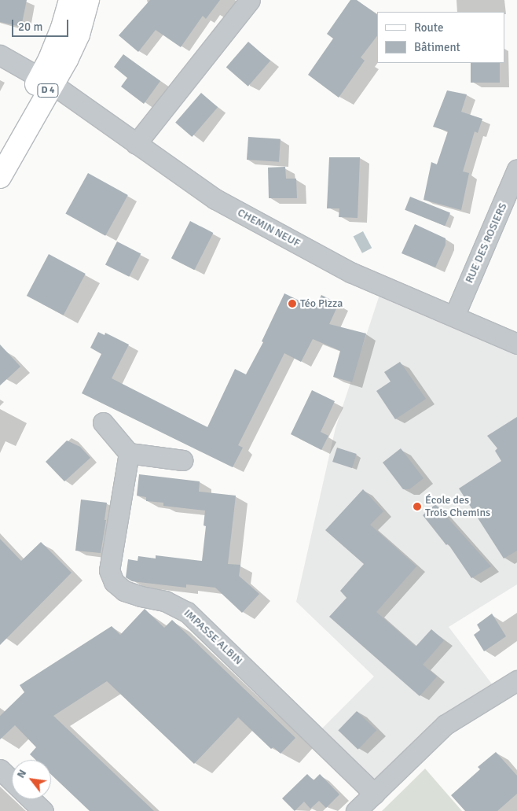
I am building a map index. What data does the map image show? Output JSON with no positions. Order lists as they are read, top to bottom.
{
  "streets": {
    "main road": ["D 4"],
    "street": ["CHEMIN NEUF", "RUE DES ROSIERS", "IMPASSE ALBIN"]
  },
  "crossings": [
    ["D 4", "CHEMIN NEUF"],
    ["CHEMIN NEUF", "RUE DES ROSIERS"]
  ],
  "places": ["Téo Pizza", "École des Trois Chemins"],
  "legend": ["Route", "Bâtiment"],
  "scale_bar": "20 m",
  "north": "top left"
}
